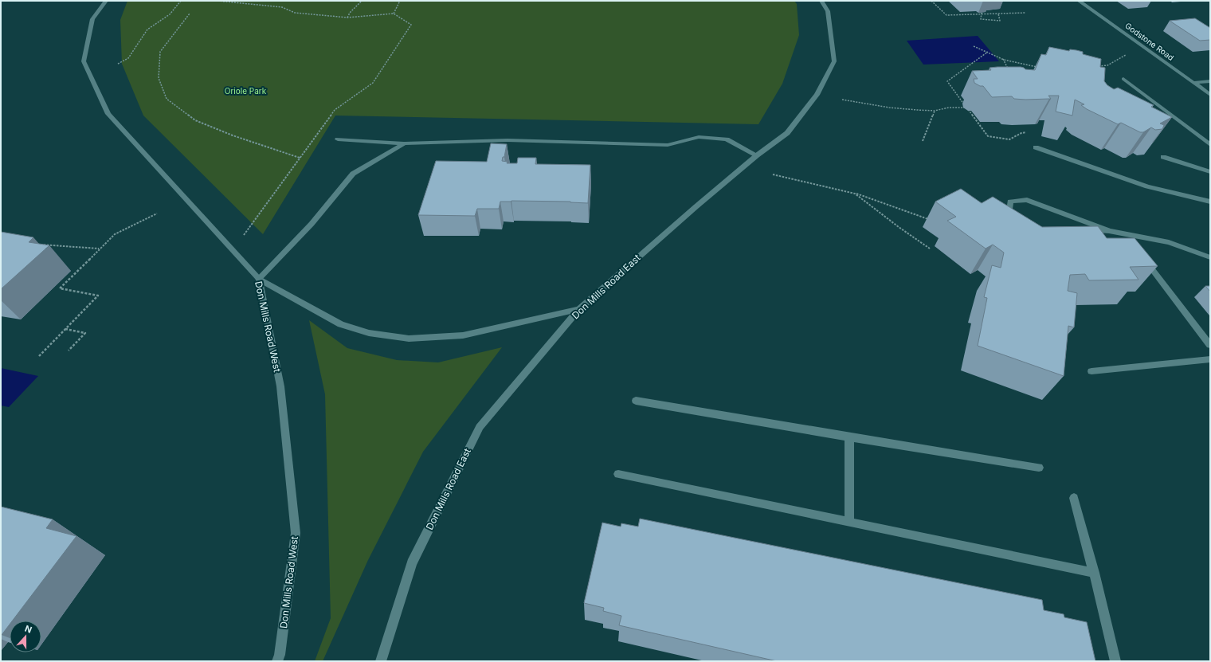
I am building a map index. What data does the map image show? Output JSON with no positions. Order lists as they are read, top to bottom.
{
  "streets": {
    "main road": ["Godstone Road", "Don Mills Road East", "Don Mills Road West"]
  },
  "parks": ["Oriole Park"],
  "north": "top"
}
